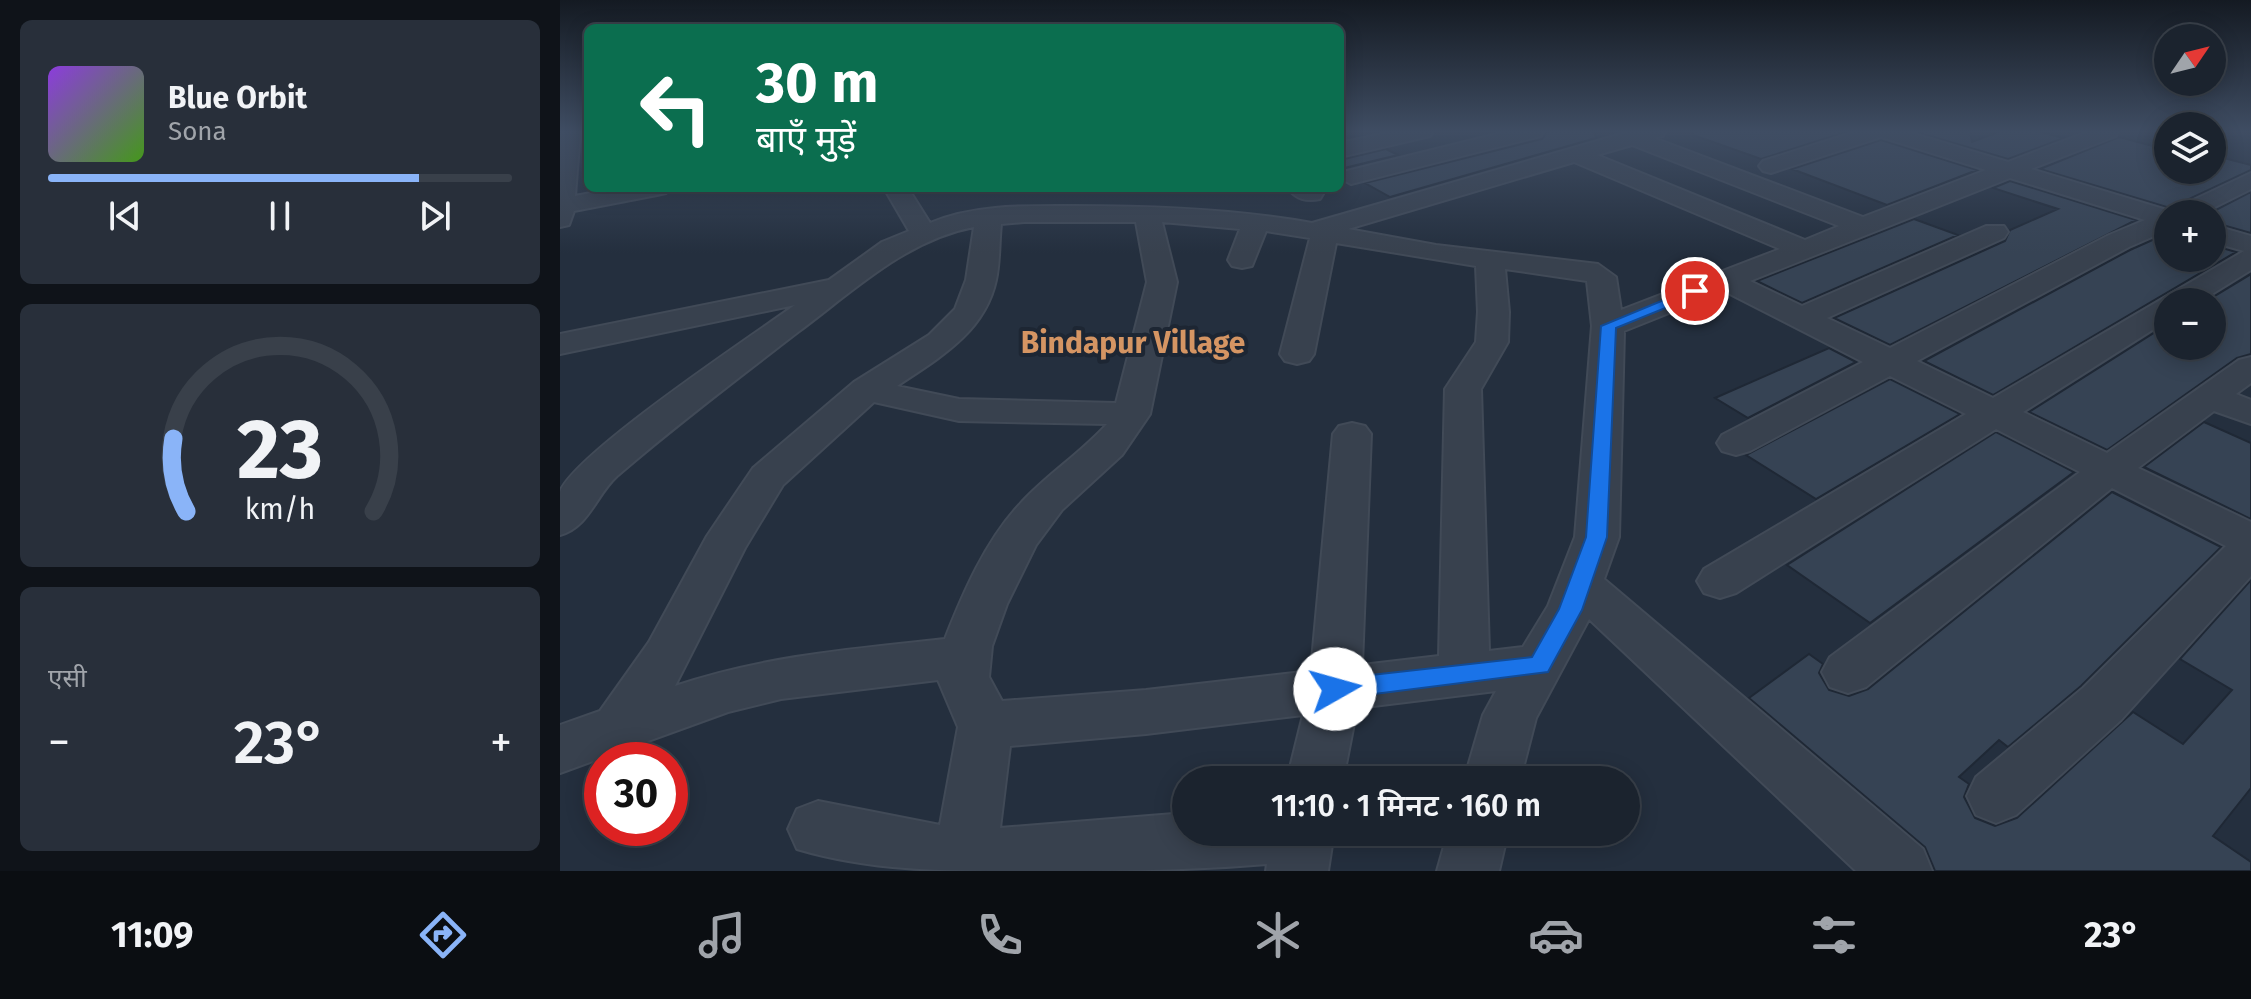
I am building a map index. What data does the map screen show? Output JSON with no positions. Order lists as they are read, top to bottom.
{
  "districts": ["Bindapur Village"],
  "north": "top right",
  "page": {
    "map_buttons": ["+", "−"],
    "turn": ["30 m", "बाएँ मुड़ें"],
    "song": ["Blue Orbit", "Sona"],
    "tile": "एसी",
    "heat": ["−", "23°", "+"],
    "limit": "30",
    "trip": "11:10 · 1 मिनट · 160 m",
    "tabs": ["11:09", "23°"],
    "gauge": ["23", "km/h"]
  }
}
